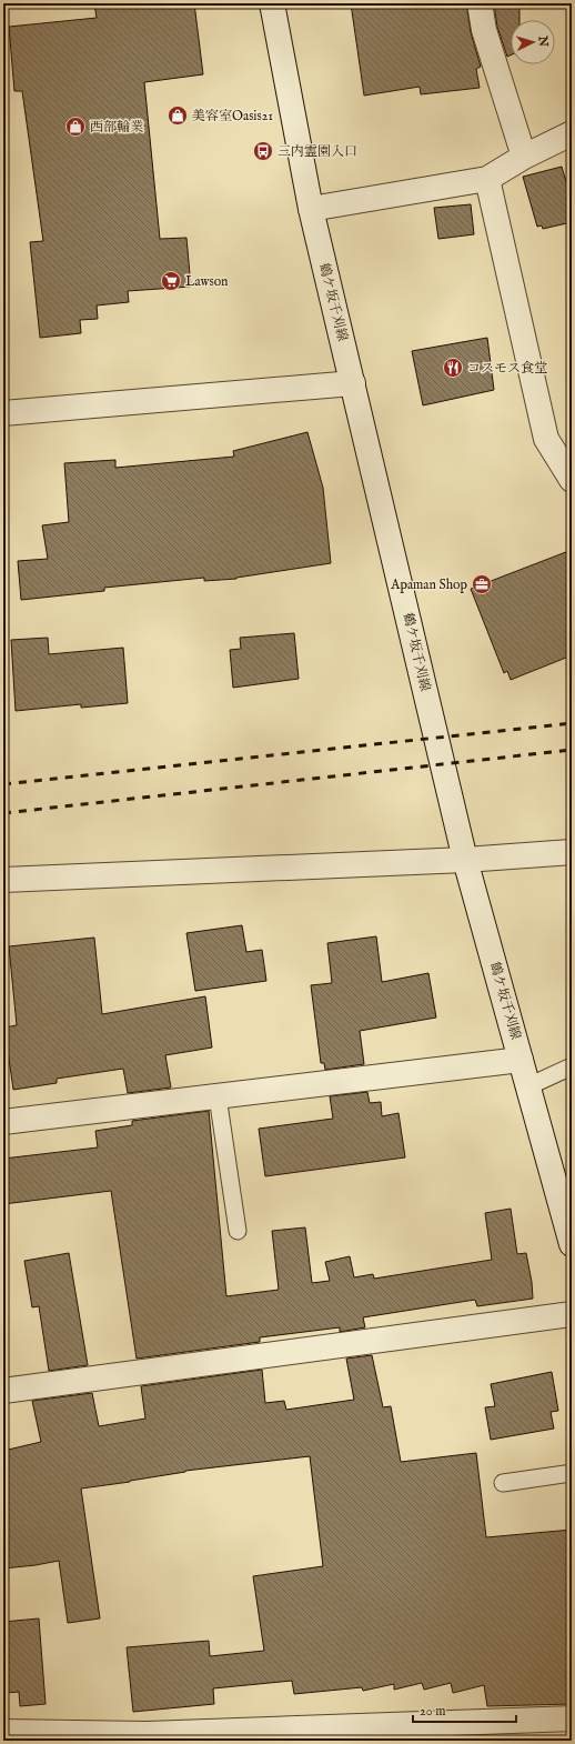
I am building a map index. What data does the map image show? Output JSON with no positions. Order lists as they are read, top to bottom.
{
  "streets": {
    "street": ["鶴ケ坂千刈線"]
  },
  "places": {
    "shop": ["美容室Oasis21", "西部輪業"],
    "bus stop": ["三内霊園入口"],
    "supermarket": ["Lawson"],
    "restaurant": ["コスモス食堂"],
    "office": ["Apaman Shop"]
  },
  "scale_bar": "20 m",
  "north": "right"
}
